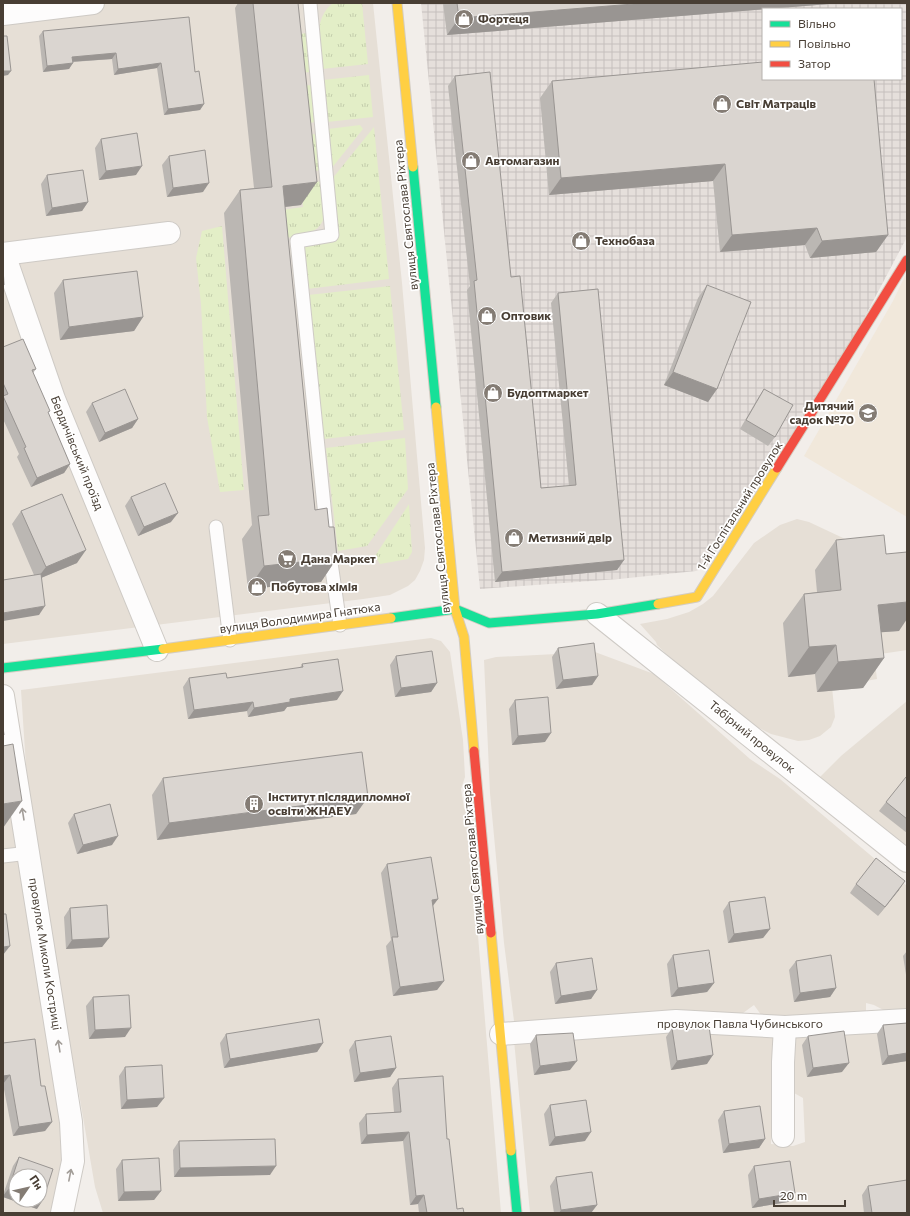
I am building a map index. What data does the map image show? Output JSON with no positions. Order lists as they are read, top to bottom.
{
  "streets": {
    "street": [
      "вулиця Святослава Ріхтера",
      "Бердичівський проїзд",
      "1-й Госпітальний провулок",
      "вулиця Володимира Гнатюка",
      "Табірний провулок",
      "провулок Миколи Костриці",
      "провулок Павла Чубинського"
    ]
  },
  "crossings": [
    ["вулиця Святослава Ріхтера", "вулиця Володимира Гнатюка"],
    ["вулиця Святослава Ріхтера", "провулок Павла Чубинського"],
    ["Бердичівський проїзд", "вулиця Володимира Гнатюка"],
    ["1-й Госпітальний провулок", "Табірний провулок"]
  ],
  "one_way": ["провулок Миколи Костриці"],
  "places": {
    "shop": [
      "Фортеця",
      "Світ Матраців",
      "Автомагазин",
      "Технобаза",
      "Оптовик",
      "Будоптмаркет",
      "Метизний двір",
      "Побутова хімія"
    ],
    "school or university": ["Дитячий садок №70"],
    "supermarket": ["Дана Маркет"],
    "building": ["Інститут післядипломної освіти ЖНАЕУ"]
  },
  "legend": ["Вільно", "Повільно", "Затор"],
  "scale_bar": "20 m",
  "north": "top right"
}
